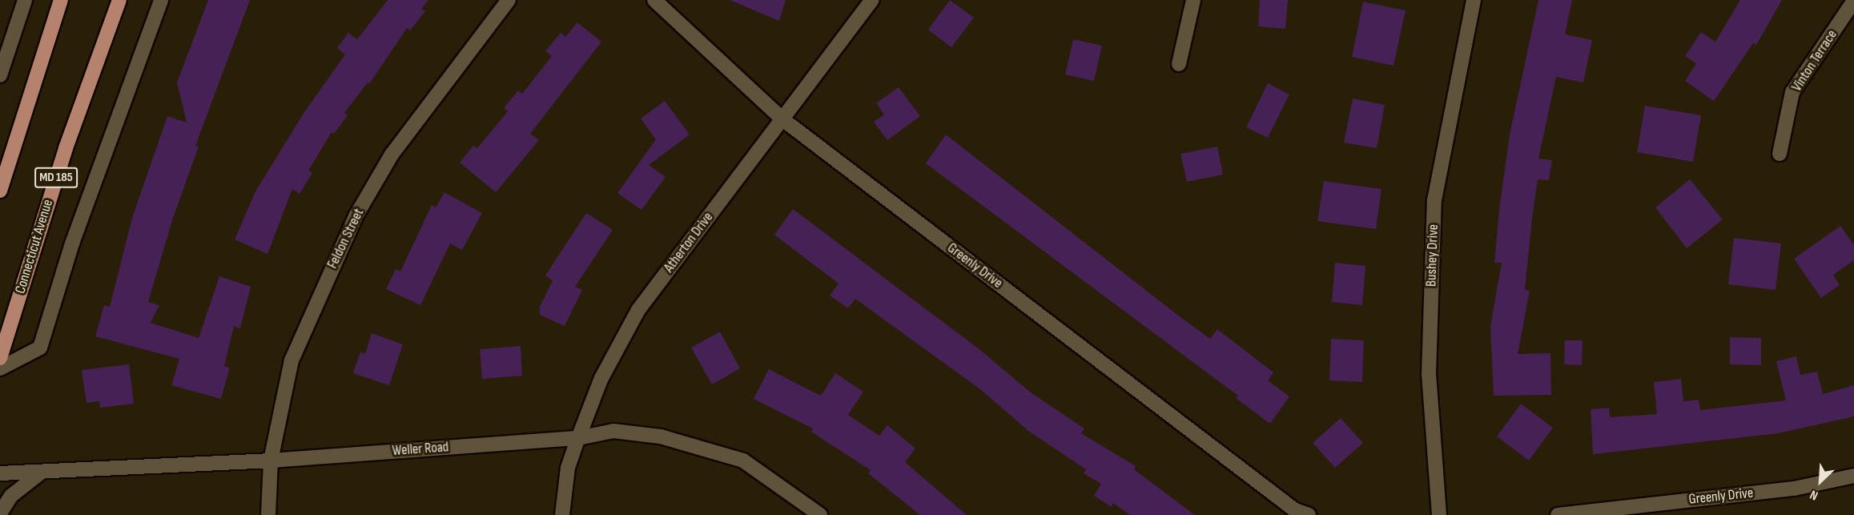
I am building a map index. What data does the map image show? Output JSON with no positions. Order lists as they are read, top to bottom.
{
  "streets": {
    "main road": ["MD 185", "Connecticut Avenue"],
    "street": [
      "Vinton Terrace",
      "Feldon Street",
      "Atherton Drive",
      "Bushey Drive",
      "Greenly Drive",
      "Weller Road"
    ]
  },
  "crossings": [
    ["Feldon Street", "Weller Road"],
    ["Atherton Drive", "Greenly Drive"],
    ["Atherton Drive", "Weller Road"]
  ],
  "north": "bottom left"
}
